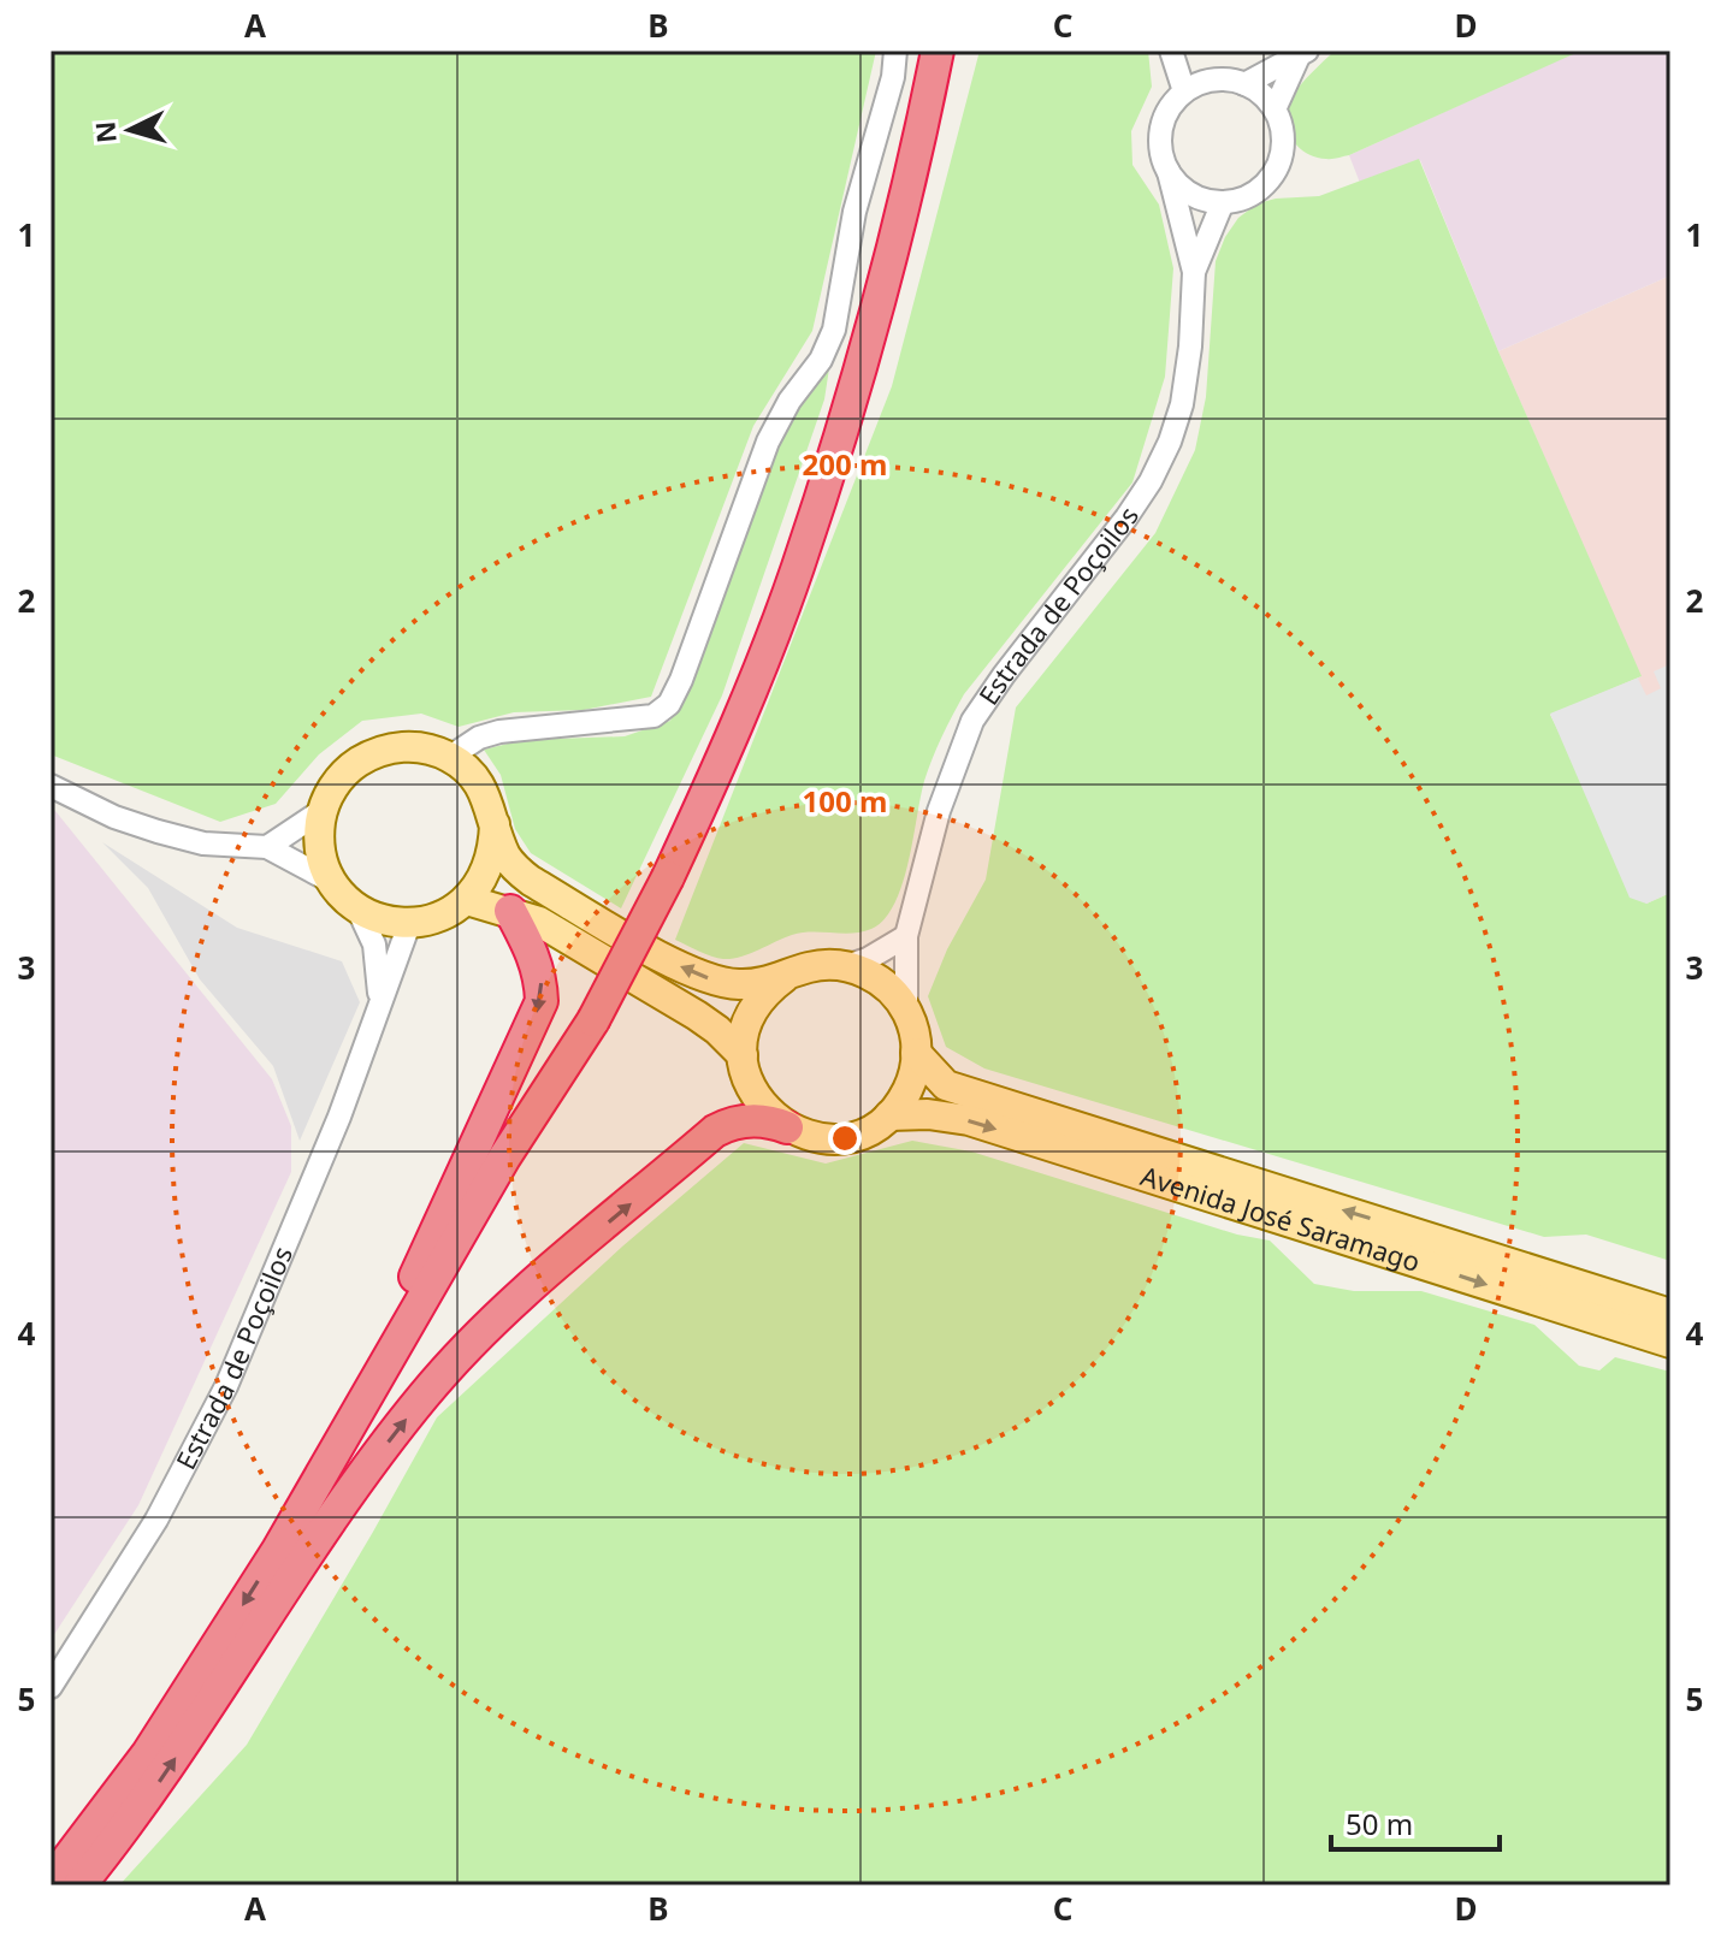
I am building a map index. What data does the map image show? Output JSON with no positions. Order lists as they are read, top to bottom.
{
  "streets": {
    "main road": ["Estrada de Poçoilos", "Avenida José Saramago"]
  },
  "crossings": [
    ["Estrada de Poçoilos", "Avenida José Saramago"]
  ],
  "scale_bar": "50 m",
  "north": "left",
  "grid": {
    "columns": [
      "A",
      "B",
      "C",
      "D"
    ],
    "rows": [
      "1",
      "2",
      "3",
      "4",
      "5"
    ]
  },
  "rings": ["200 m", "100 m"]
}
